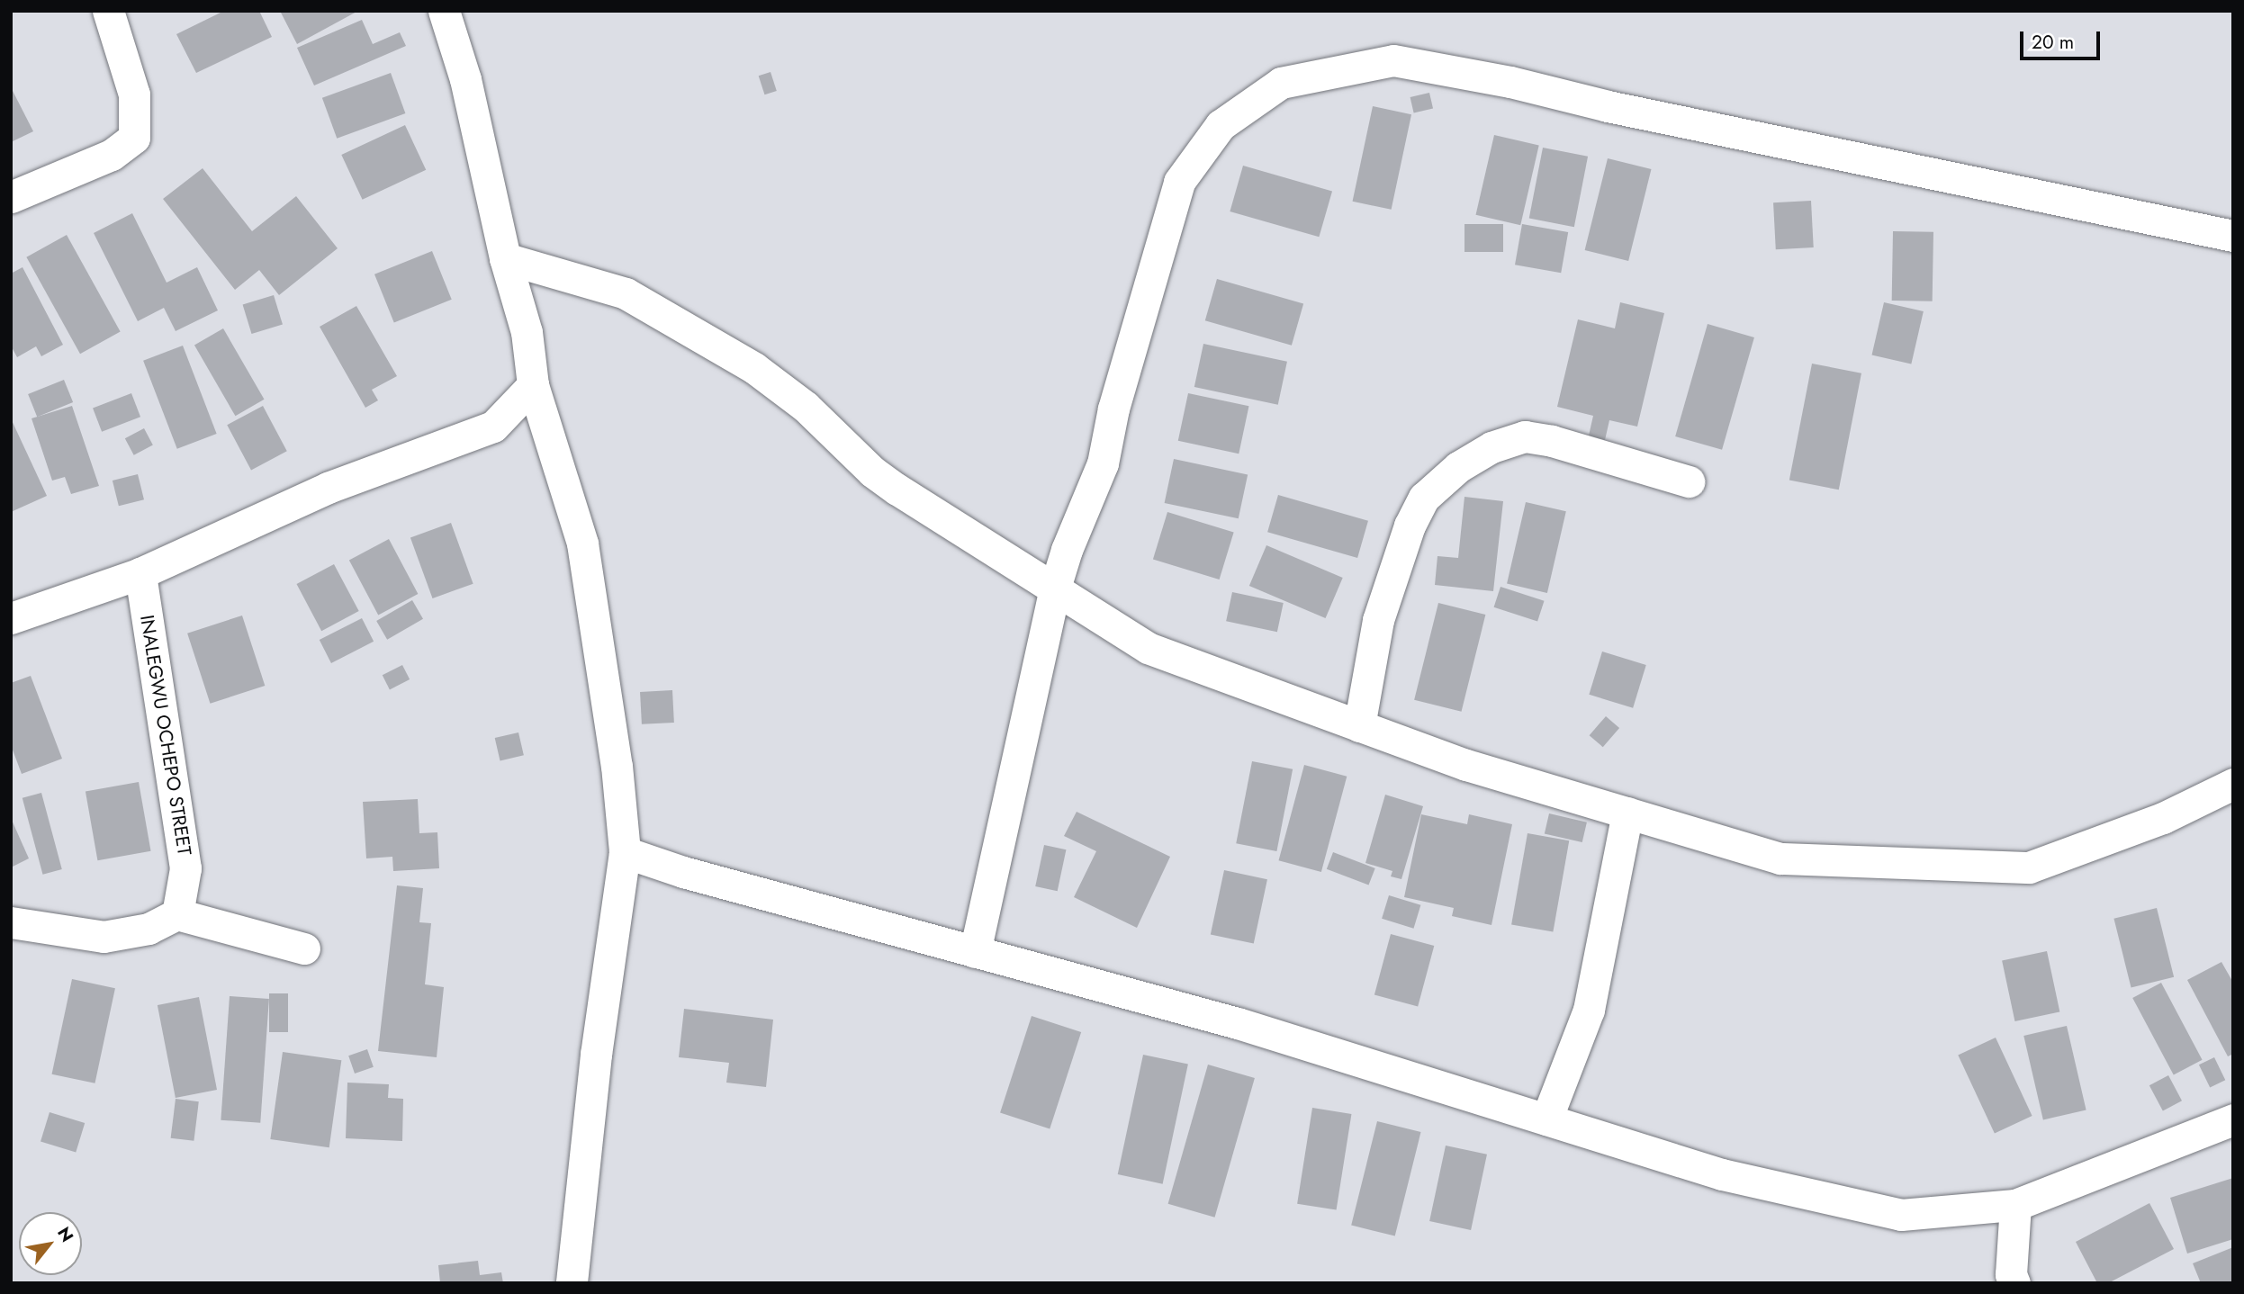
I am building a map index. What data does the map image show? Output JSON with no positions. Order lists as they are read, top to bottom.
{
  "streets": {
    "street": ["INALEGWU OCHEPO STREET"]
  },
  "scale_bar": "20 m",
  "north": "top right"
}
